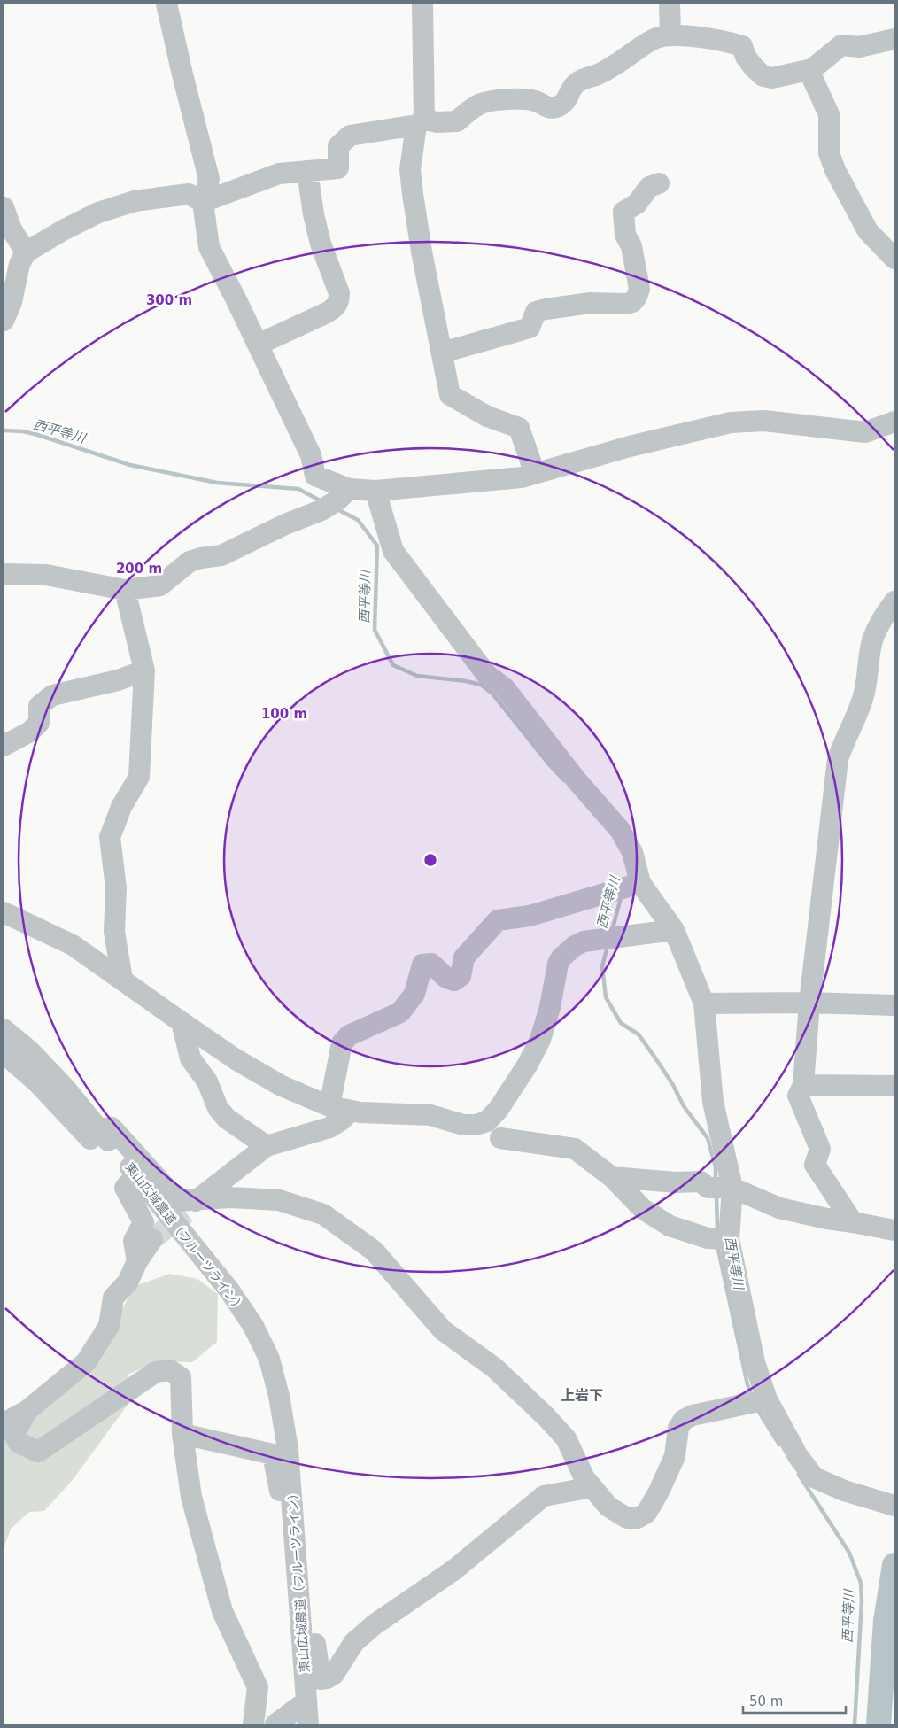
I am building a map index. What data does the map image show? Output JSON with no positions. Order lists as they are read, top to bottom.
{
  "streets": {
    "street": ["東山広域農道（フルーツライン）"]
  },
  "districts": ["上岩下"],
  "water": ["西平等川"],
  "scale_bar": "50 m",
  "rings": ["300 m", "200 m", "100 m"]
}
